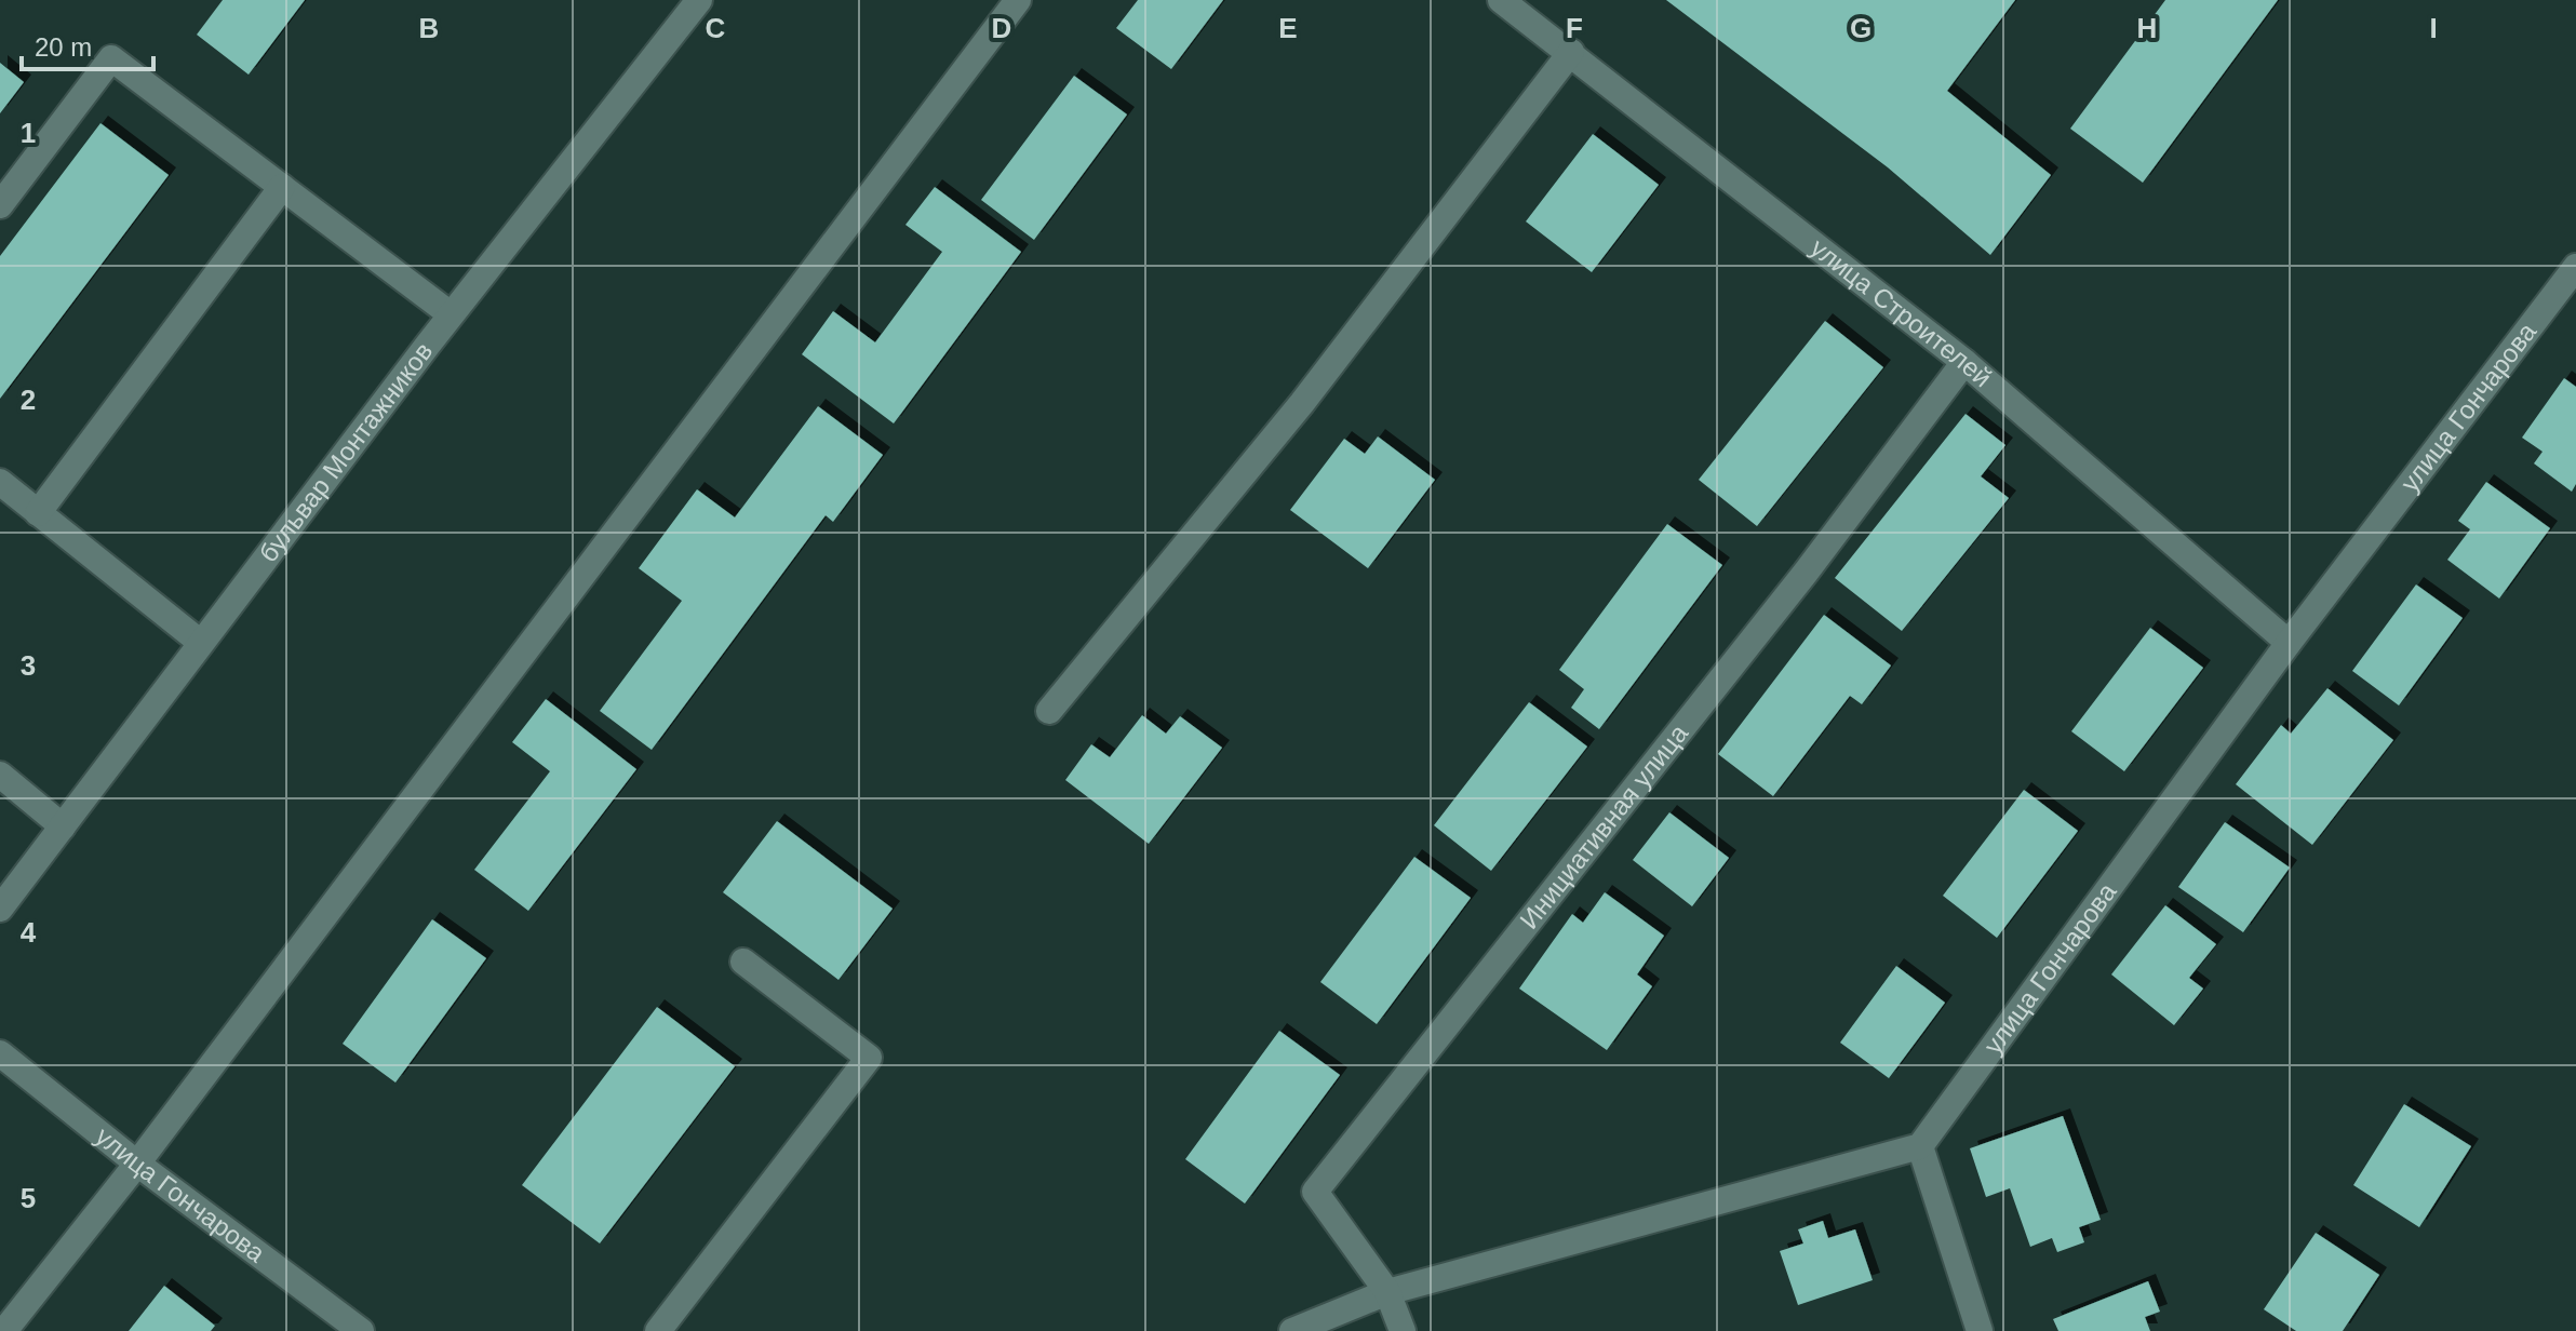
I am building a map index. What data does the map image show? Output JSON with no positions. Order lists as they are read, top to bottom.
{
  "streets": {
    "street": [
      "улица Строителей",
      "улица Гончарова",
      "бульвар Монтажников",
      "Инициативная улица"
    ]
  },
  "crossings": [
    ["улица Строителей", "улица Гончарова"],
    ["улица Строителей", "Инициативная улица"]
  ],
  "scale_bar": "20 m",
  "grid": {
    "columns": [
      "B",
      "C",
      "D",
      "E",
      "F",
      "G",
      "H",
      "I"
    ],
    "rows": [
      "1",
      "2",
      "3",
      "4",
      "5"
    ]
  }
}
